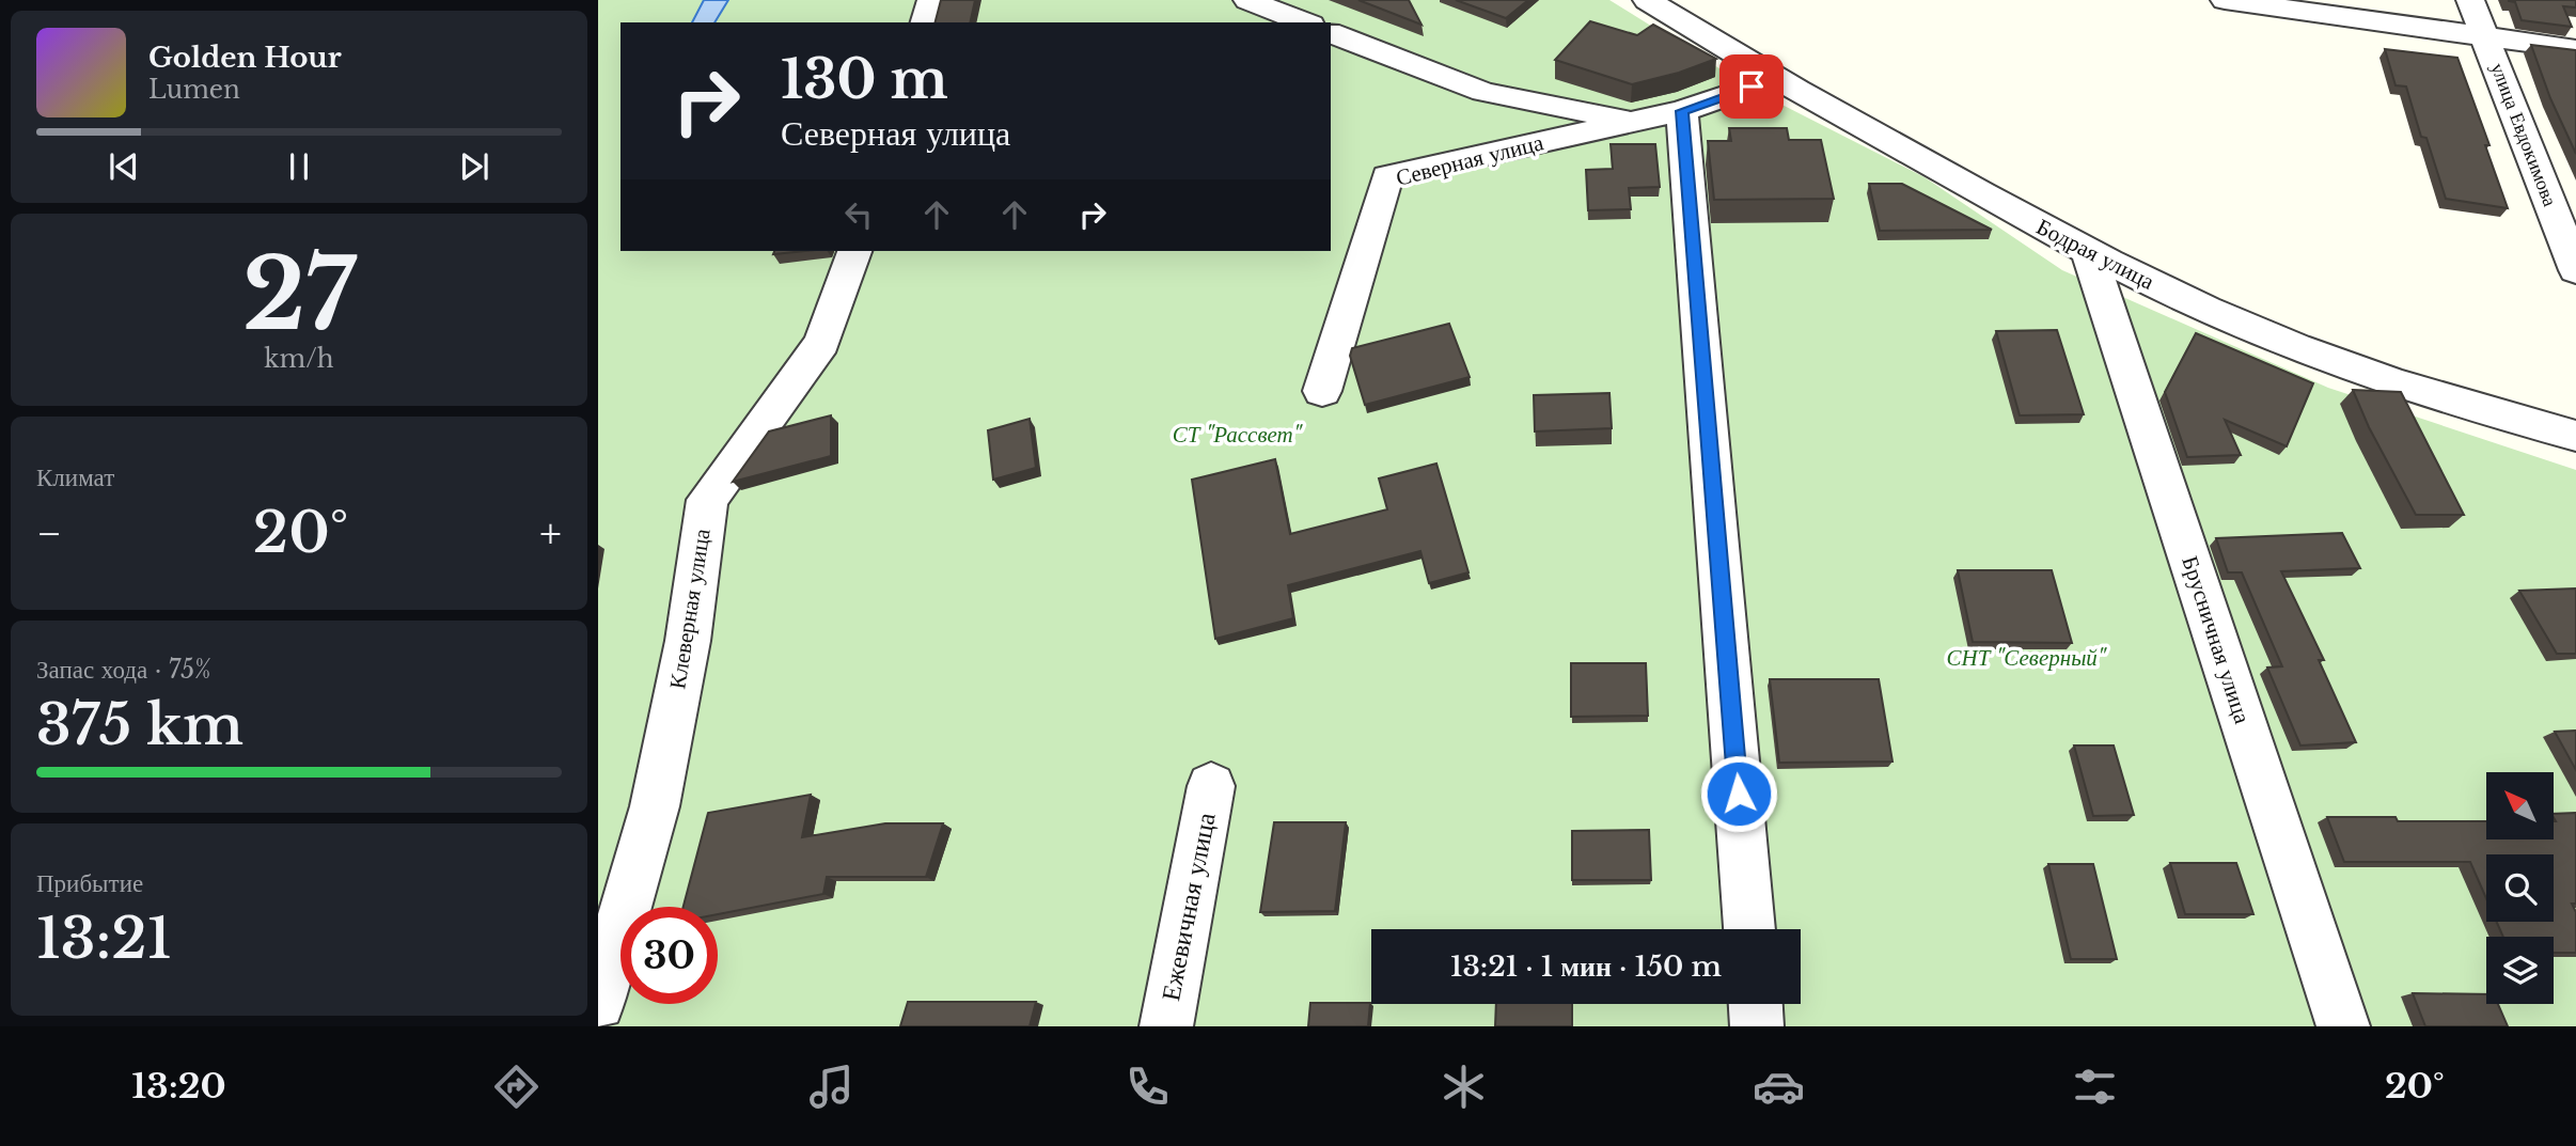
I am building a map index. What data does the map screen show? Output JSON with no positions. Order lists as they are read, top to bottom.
{
  "streets": {
    "street": [
      "улица Евдокимова",
      "Северная улица",
      "Бодрая улица",
      "Клеверная улица",
      "Брусничная улица",
      "Ежевичная улица"
    ]
  },
  "crossings": [
    ["Северная улица", "Бодрая улица"],
    ["Бодрая улица", "Брусничная улица"]
  ],
  "parks": ["СТ \"Рассвет\"", "СНТ \"Северный\""],
  "north": "top left",
  "page": {
    "turn": ["130 m", "Северная улица"],
    "song": ["Golden Hour", "Lumen"],
    "tile": [
      ["27", "km/h"],
      "Климат",
      ["Запас хода · 75%", "375 km"],
      ["Прибытие", "13:21"]
    ],
    "heat": ["−", "20°", "+"],
    "limit": "30",
    "trip": "13:21 · 1 мин · 150 m",
    "tabs": ["13:20", "20°"]
  }
}
